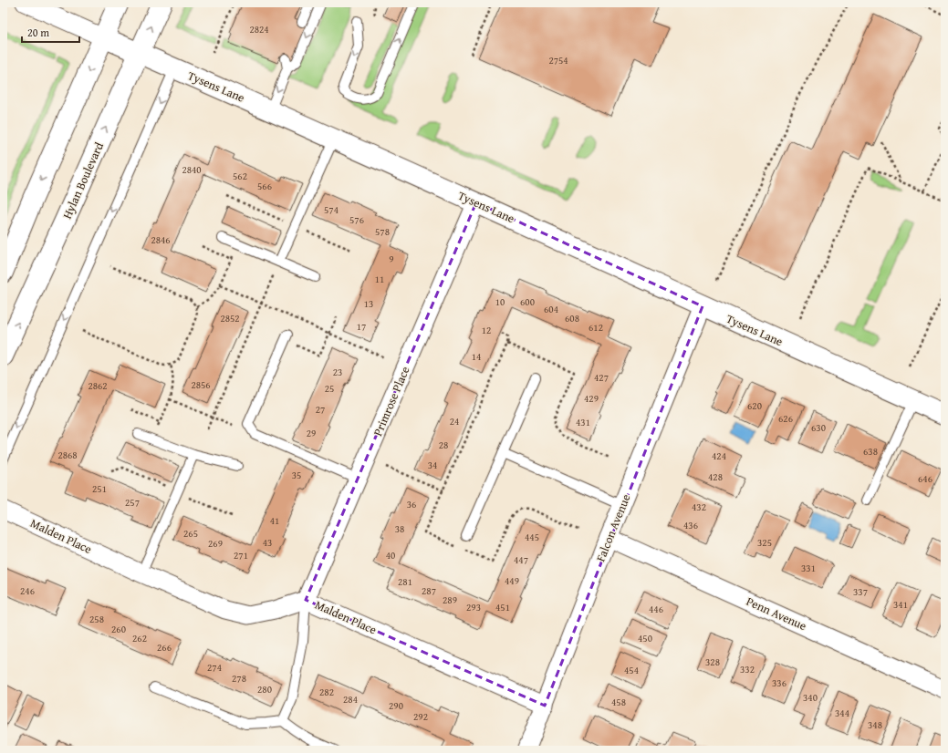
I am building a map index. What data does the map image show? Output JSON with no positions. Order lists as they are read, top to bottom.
{
  "streets": {
    "street": [
      "Tysens Lane",
      "Hylan Boulevard",
      "Primrose Place",
      "Falcon Avenue",
      "Malden Place",
      "Penn Avenue"
    ]
  },
  "crossings": [
    ["Tysens Lane", "Hylan Boulevard"],
    ["Tysens Lane", "Primrose Place"],
    ["Tysens Lane", "Falcon Avenue"],
    ["Primrose Place", "Malden Place"],
    ["Falcon Avenue", "Malden Place"],
    ["Falcon Avenue", "Penn Avenue"]
  ],
  "house_numbers": [
    "2824",
    "2754",
    "2840",
    "562",
    "566",
    "574",
    "576",
    "578",
    "2846",
    "9",
    "11",
    "10",
    "600",
    "13",
    "604",
    "2852",
    "608",
    "17",
    "612",
    "12",
    "14",
    "23",
    "427",
    "2856",
    "2862",
    "25",
    "429",
    "620",
    "27",
    "626",
    "24",
    "431",
    "630",
    "29",
    "28",
    "638",
    "2868",
    "424",
    "34",
    "35",
    "428",
    "646",
    "251",
    "257",
    "36",
    "432",
    "41",
    "436",
    "38",
    "265",
    "445",
    "43",
    "325",
    "269",
    "271",
    "40",
    "447",
    "331",
    "449",
    "281",
    "246",
    "287",
    "337",
    "289",
    "341",
    "293",
    "451",
    "446",
    "258",
    "260",
    "262",
    "450",
    "266",
    "328",
    "274",
    "332",
    "454",
    "278",
    "336",
    "280",
    "282",
    "340",
    "284",
    "458",
    "290",
    "344",
    "292",
    "348"
  ],
  "scale_bar": "20 m"
}
